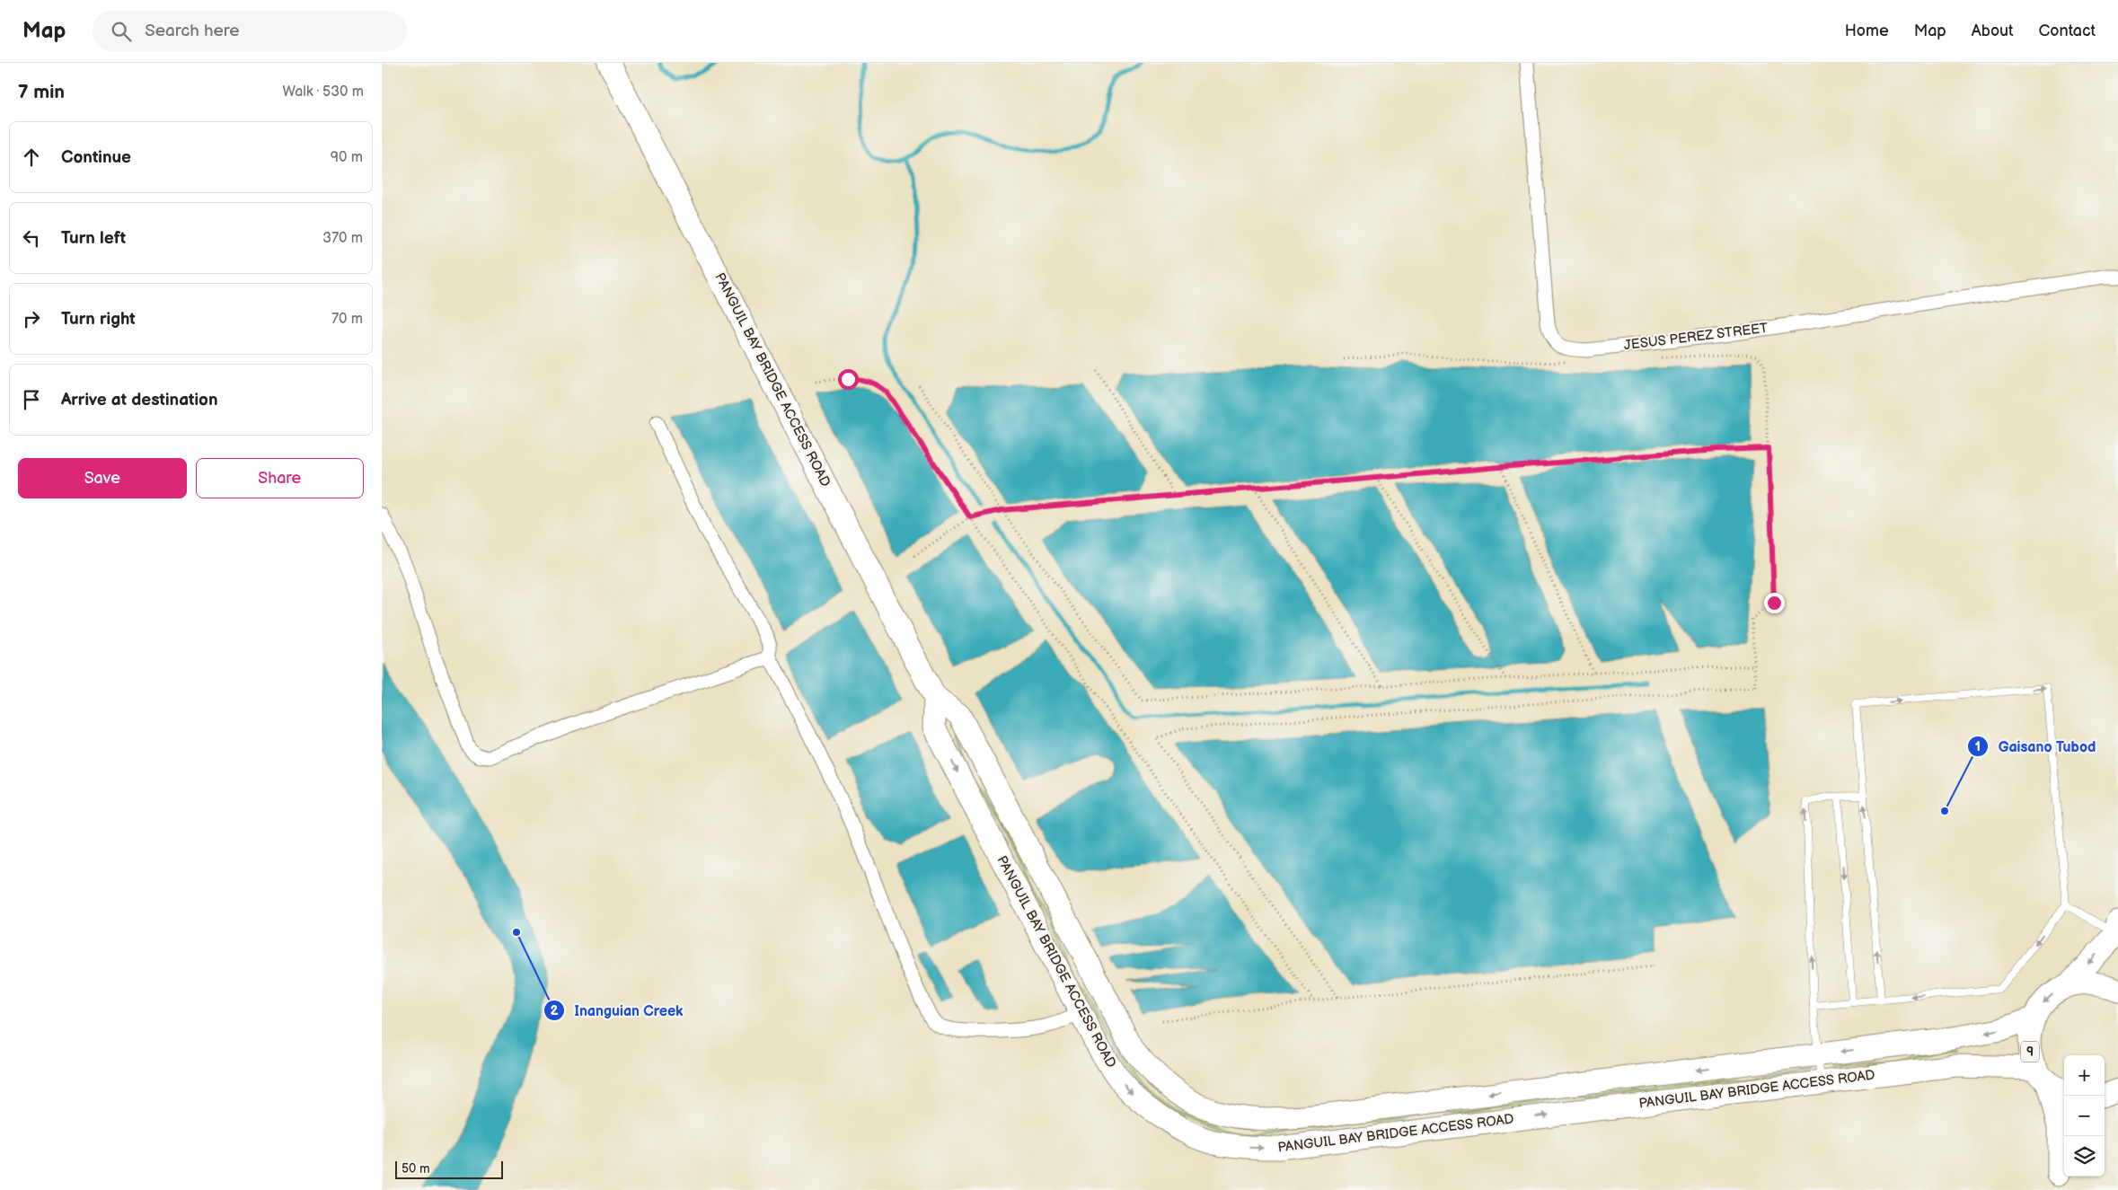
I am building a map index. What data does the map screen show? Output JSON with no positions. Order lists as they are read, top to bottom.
{
  "streets": {
    "highway": ["PANGUIL BAY BRIDGE ACCESS ROAD", "9"],
    "street": ["JESUS PEREZ STREET"]
  },
  "crossings": [
    ["PANGUIL BAY BRIDGE ACCESS ROAD", "9"]
  ],
  "places": ["Gaisano Tubod", "Inanguian Creek"],
  "scale_bar": "50 m",
  "page": {
    "header": "Map",
    "search": "Search here",
    "nav": [
      "Home",
      "Map",
      "About",
      "Contact"
    ],
    "heading": ["7 min", "Walk · 530 m"],
    "list": [
      ["Continue", "90 m"],
      ["Turn left", "370 m"],
      ["Turn right", "70 m"],
      "Arrive at destination"
    ],
    "buttons": ["Save", "Share"],
    "map_buttons": ["+", "−"],
    "scale": "50 m"
  }
}
